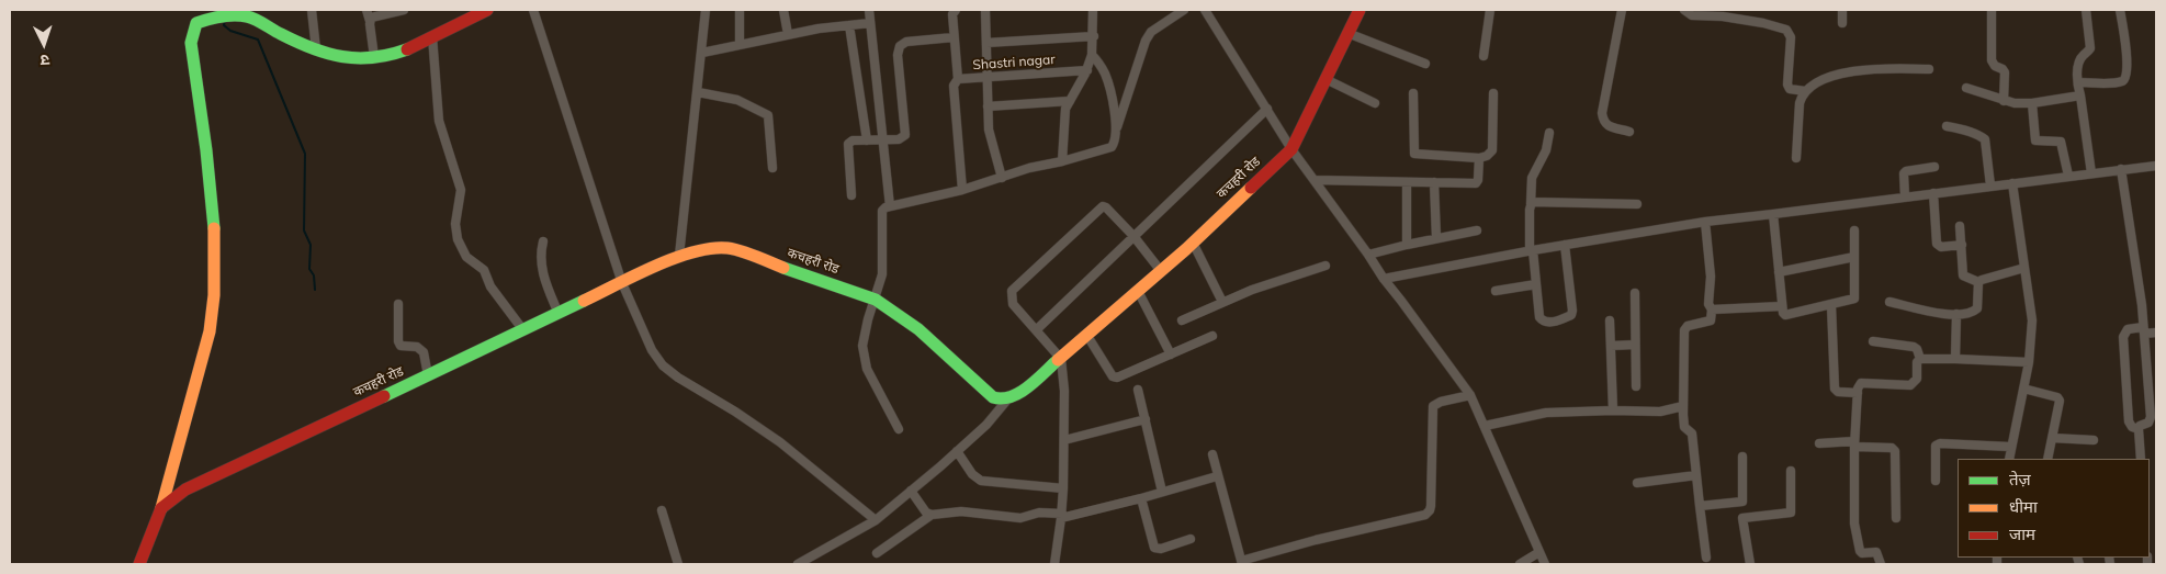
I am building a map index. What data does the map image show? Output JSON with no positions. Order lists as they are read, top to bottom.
{
  "streets": {
    "main road": ["कचहरी रोड"],
    "street": ["Shastri nagar"]
  },
  "legend": ["तेज़", "धीमा", "जाम"],
  "north": "bottom"
}
